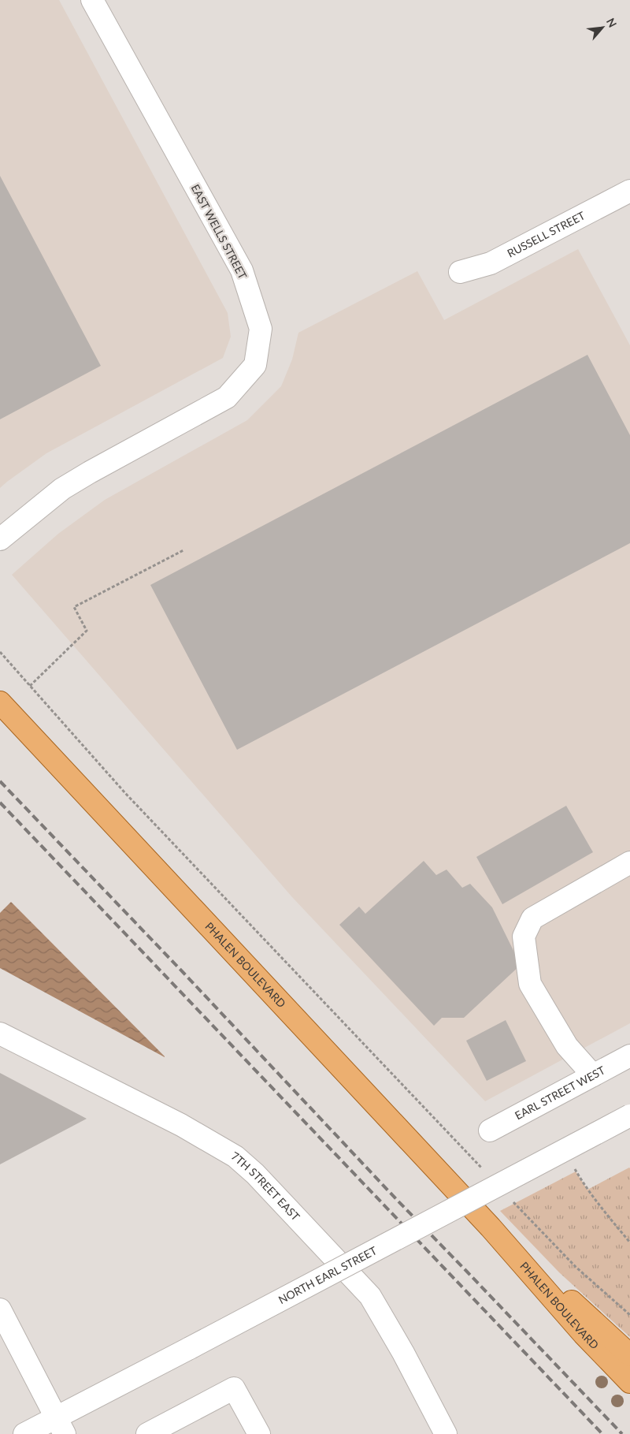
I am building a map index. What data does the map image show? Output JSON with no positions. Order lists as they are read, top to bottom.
{
  "streets": {
    "main road": ["PHALEN BOULEVARD"],
    "street": [
      "EAST WELLS STREET",
      "RUSSELL STREET",
      "EARL STREET WEST",
      "7TH STREET EAST",
      "NORTH EARL STREET"
    ]
  },
  "north": "top right"
}
